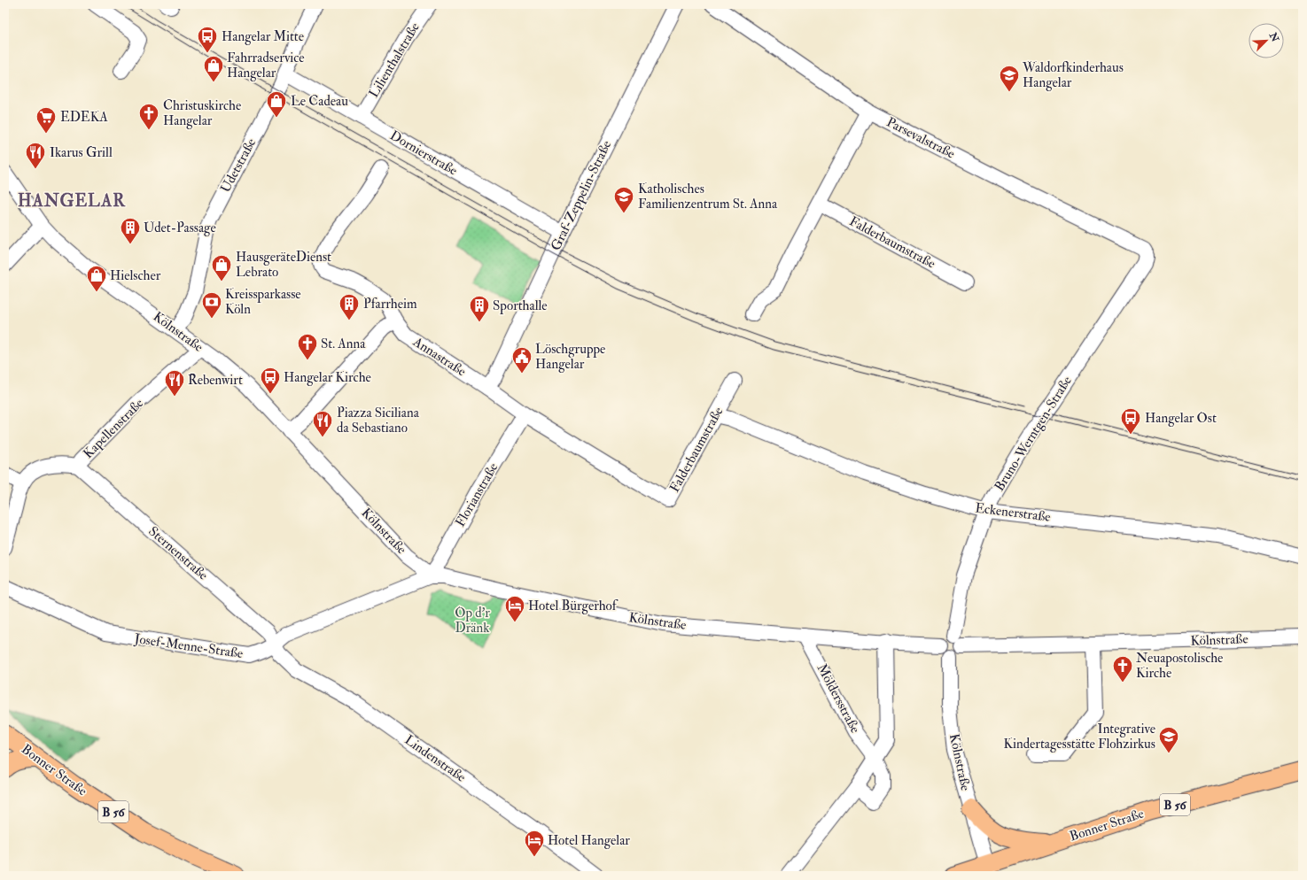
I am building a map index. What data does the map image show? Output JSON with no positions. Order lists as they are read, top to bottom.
{
  "streets": {
    "main road": ["Bonner Straße", "B 56"],
    "street": [
      "Lilienthalstraße",
      "Parsevalstraße",
      "Dornierstraße",
      "Udetstraße",
      "Graf-Zeppelin-Straße",
      "Falderbaumstraße",
      "Kölnstraße",
      "Annastraße",
      "Kapellenstraße",
      "Bruno-Werntgen-Straße",
      "Florianstraße",
      "Eckenerstraße",
      "Sternenstraße",
      "Josef-Menne-Straße",
      "Möldersstraße",
      "Lindenstraße"
    ]
  },
  "crossings": [
    ["Lilienthalstraße", "Dornierstraße"],
    ["Parsevalstraße", "Bruno-Werntgen-Straße"],
    ["Dornierstraße", "Udetstraße"],
    ["Dornierstraße", "Graf-Zeppelin-Straße"],
    ["Udetstraße", "Kölnstraße"],
    ["Graf-Zeppelin-Straße", "Annastraße"],
    ["Falderbaumstraße", "Annastraße"],
    ["Falderbaumstraße", "Eckenerstraße"],
    ["Kölnstraße", "Kapellenstraße"],
    ["Kölnstraße", "Bruno-Werntgen-Straße"],
    ["Kölnstraße", "Florianstraße"],
    ["Kölnstraße", "Josef-Menne-Straße"],
    ["Kölnstraße", "Möldersstraße"],
    ["Kölnstraße", "Bonner Straße"],
    ["Annastraße", "Florianstraße"],
    ["Kapellenstraße", "Sternenstraße"],
    ["Bruno-Werntgen-Straße", "Eckenerstraße"],
    ["Florianstraße", "Josef-Menne-Straße"],
    ["Sternenstraße", "Josef-Menne-Straße"],
    ["Sternenstraße", "Lindenstraße"],
    ["Josef-Menne-Straße", "Lindenstraße"]
  ],
  "districts": ["HANGELAR"],
  "parks": ["Op d'r Dränk"],
  "places": {
    "bus stop": ["Hangelar Mitte", "Hangelar Kirche", "Hangelar Ost"],
    "shop": [
      "Fahrradservice Hangelar",
      "Le Cadeau",
      "HausgeräteDienst Lebrato",
      "Hielscher"
    ],
    "school or university": ["Waldorfkinderhaus Hangelar", "Katholisches Familienzentrum St. Anna", "Integrative Kindertagesstätte Flohzirkus"],
    "church": ["Christuskirche Hangelar", "St. Anna", "Neuapostolische Kirche"],
    "supermarket": ["EDEKA"],
    "restaurant": ["Ikarus Grill", "Rebenwirt", "Piazza Siciliana da Sebastiano"],
    "building": ["Udet-Passage", "Pfarrheim", "Sporthalle"],
    "bank": ["Kreissparkasse Köln"],
    "public building": ["Löschgruppe Hangelar"],
    "hotel": ["Hotel Bürgerhof", "Hotel Hangelar"]
  },
  "north": "top right"
}
